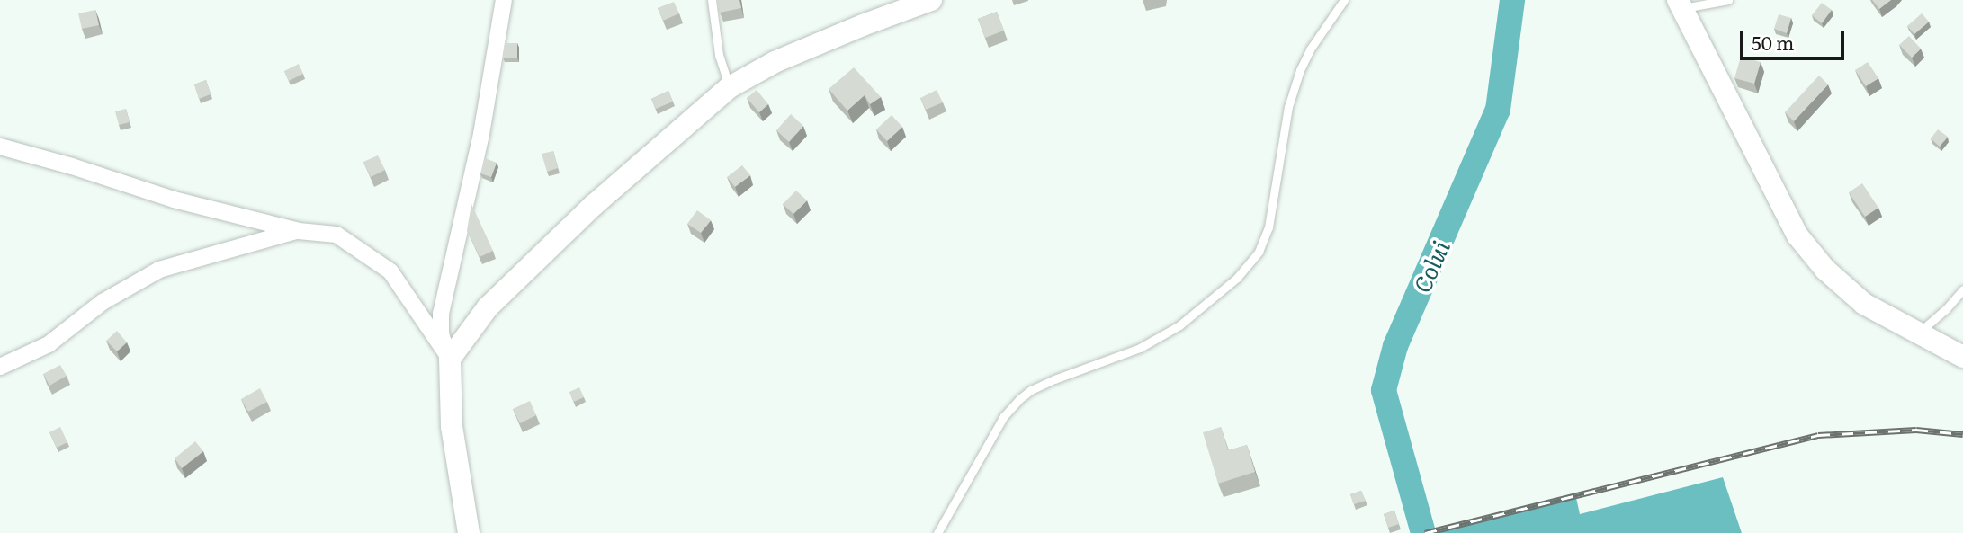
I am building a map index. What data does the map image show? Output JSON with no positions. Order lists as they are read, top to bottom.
{
  "water": ["Colui"],
  "scale_bar": "50 m"
}
